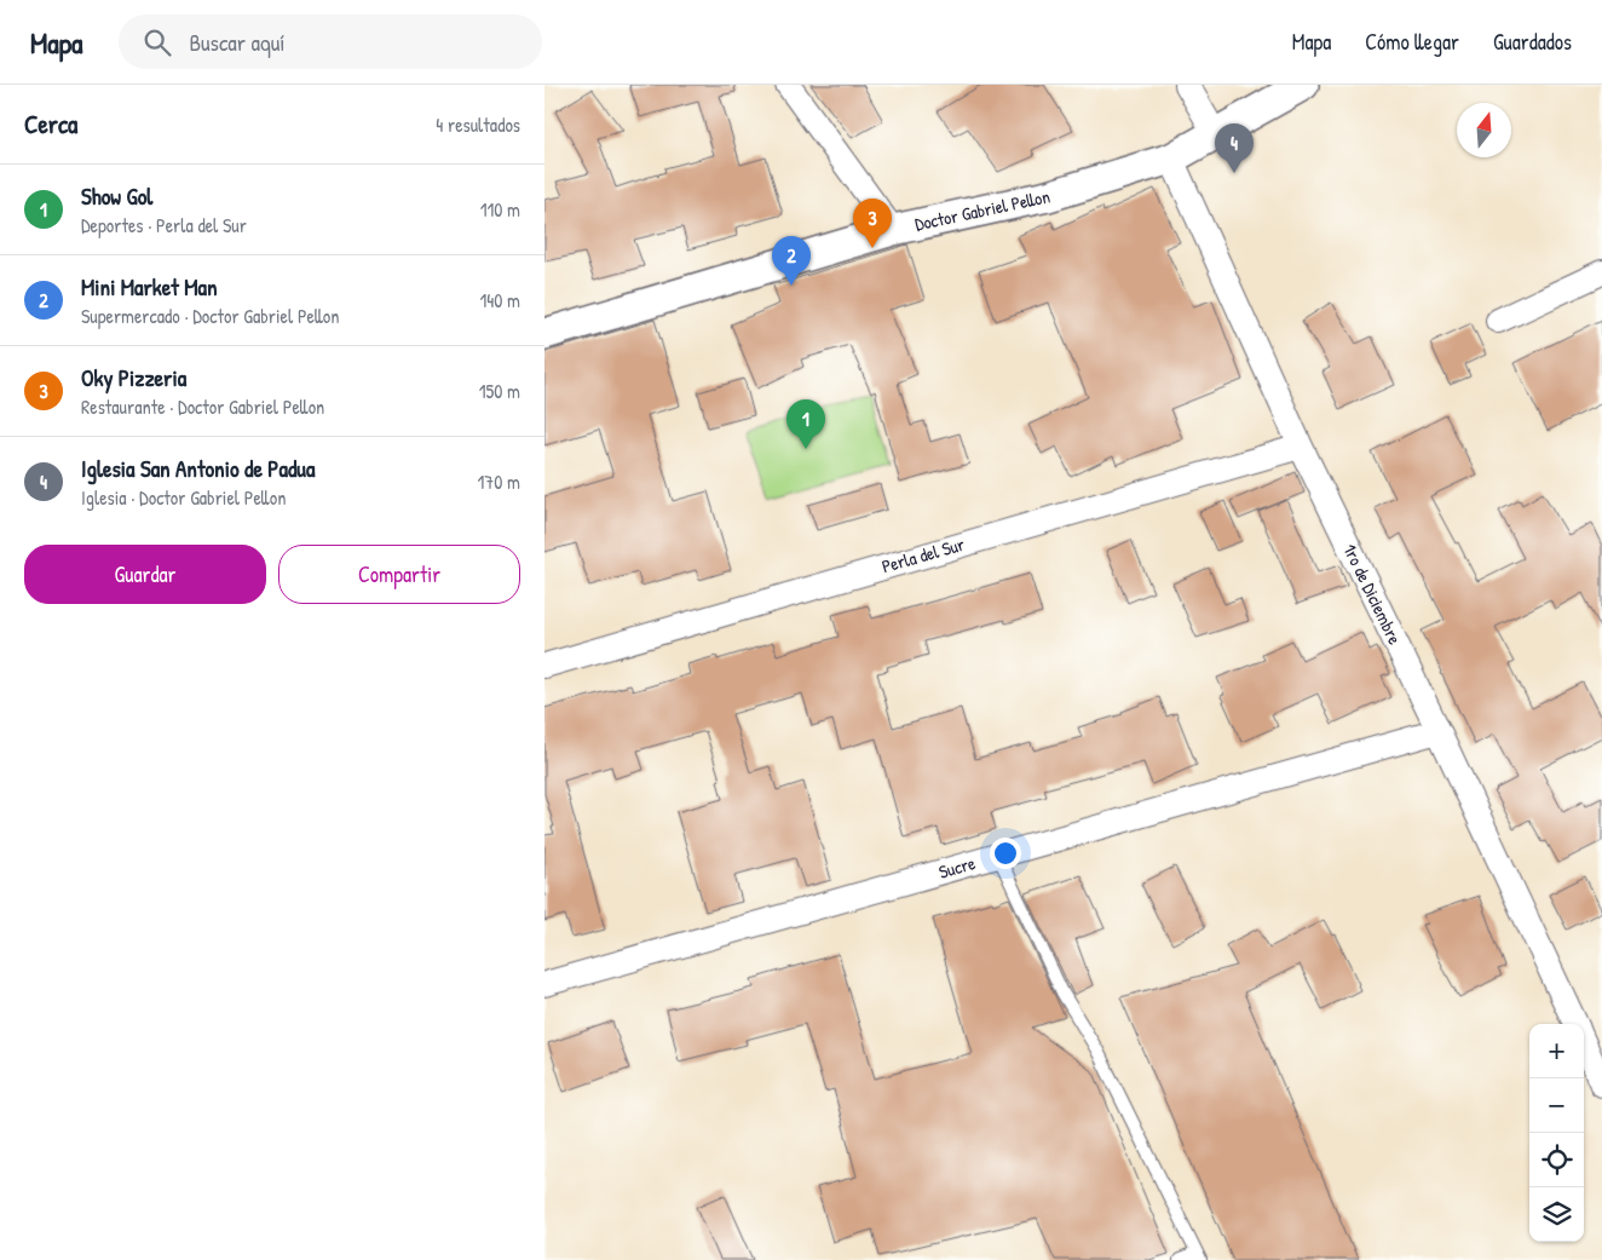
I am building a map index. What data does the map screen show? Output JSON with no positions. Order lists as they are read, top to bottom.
{
  "streets": {
    "street": [
      "Doctor Gabriel Pellon",
      "Perla del Sur",
      "1ro de Diciembre",
      "Sucre"
    ]
  },
  "crossings": [
    ["Doctor Gabriel Pellon", "1ro de Diciembre"],
    ["Perla del Sur", "1ro de Diciembre"],
    ["1ro de Diciembre", "Sucre"]
  ],
  "north": "top",
  "page": {
    "header": "Mapa",
    "search": "Buscar aquí",
    "nav": ["Mapa", "Cómo llegar", "Guardados"],
    "heading": ["Cerca", "4 resultados"],
    "pins": [
      "4",
      "3",
      "2",
      "1"
    ],
    "list": [
      {
        "mark": "1",
        "name": "Show Gol",
        "note": "Deportes · Perla del Sur",
        "value": "110 m"
      },
      {
        "mark": "2",
        "name": "Mini Market Man",
        "note": "Supermercado · Doctor Gabriel Pellon",
        "value": "140 m"
      },
      {
        "mark": "3",
        "name": "Oky Pizzeria",
        "note": "Restaurante · Doctor Gabriel Pellon",
        "value": "150 m"
      },
      {
        "mark": "4",
        "name": "Iglesia San Antonio de Padua",
        "note": "Iglesia · Doctor Gabriel Pellon",
        "value": "170 m"
      }
    ],
    "buttons": ["Guardar", "Compartir"],
    "map_buttons": ["+", "−"]
  }
}
